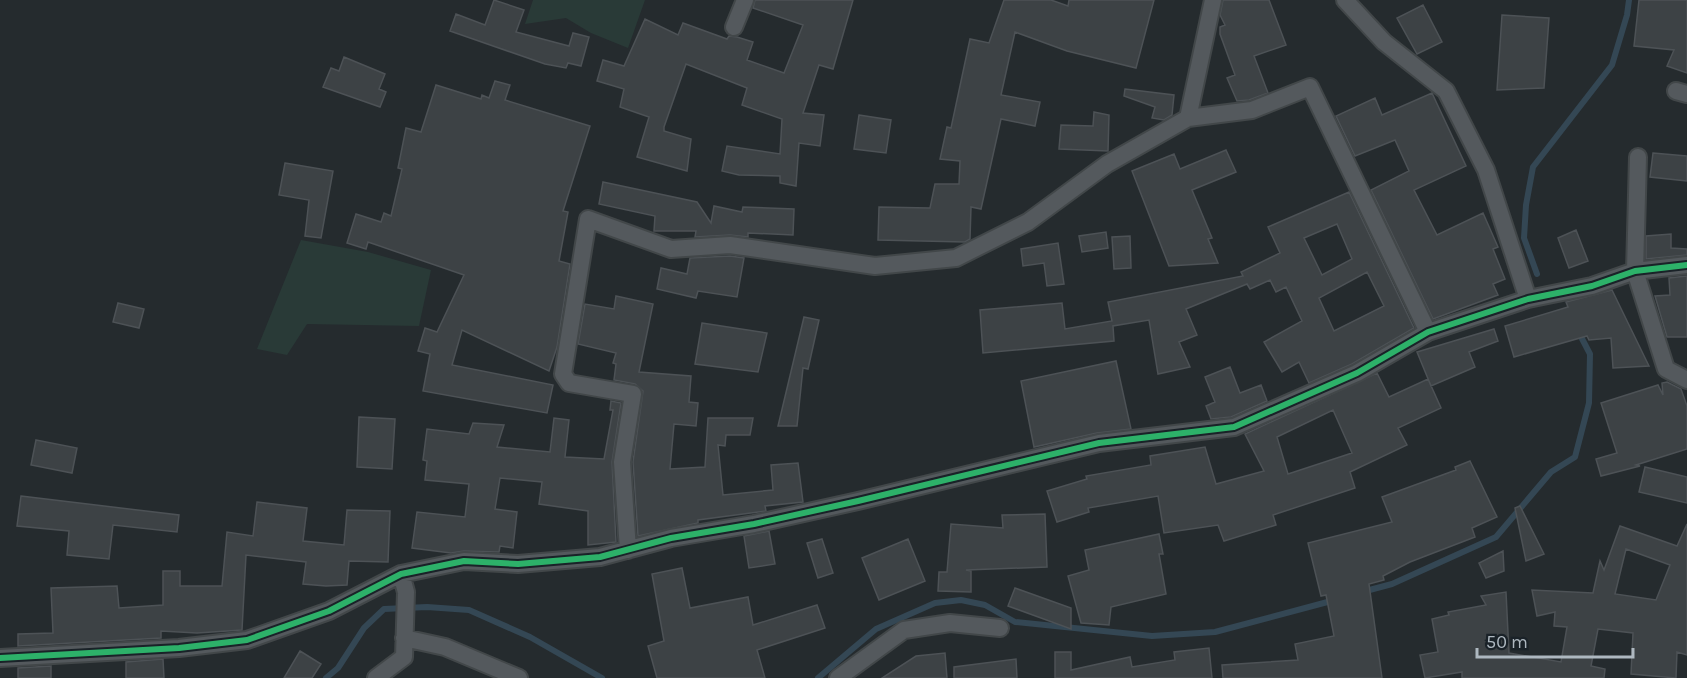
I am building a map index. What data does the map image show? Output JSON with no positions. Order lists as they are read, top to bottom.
{
  "scale_bar": "50 m"
}
